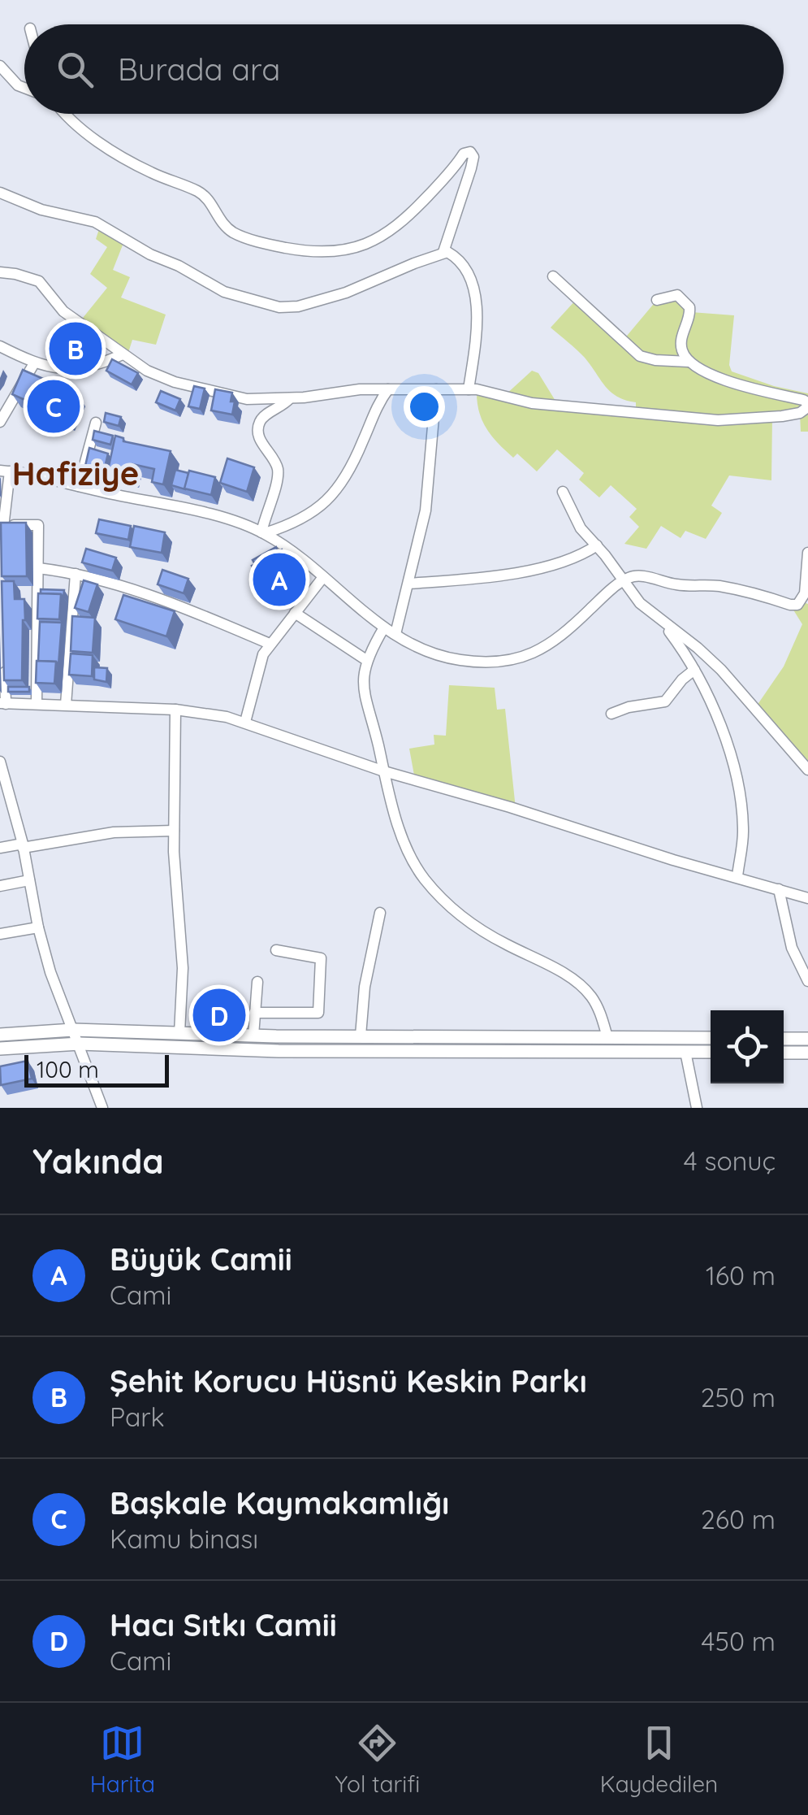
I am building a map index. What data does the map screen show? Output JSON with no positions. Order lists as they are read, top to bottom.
{
  "districts": ["Hafiziye"],
  "scale_bar": "100 m",
  "page": {
    "search": "Burada ara",
    "pins": [
      "B",
      "C",
      "A",
      "D"
    ],
    "scale": "100 m",
    "heading": ["Yakında", "4 sonuç"],
    "list": [
      {
        "mark": "A",
        "name": "Büyük Camii",
        "note": "Cami",
        "value": "160 m"
      },
      {
        "mark": "B",
        "name": "Şehit Korucu Hüsnü Keskin Parkı",
        "note": "Park",
        "value": "250 m"
      },
      {
        "mark": "C",
        "name": "Başkale Kaymakamlığı",
        "note": "Kamu binası",
        "value": "260 m"
      },
      {
        "mark": "D",
        "name": "Hacı Sıtkı Camii",
        "note": "Cami",
        "value": "450 m"
      }
    ],
    "nav": ["Harita", "Yol tarifi", "Kaydedilen"]
  }
}
